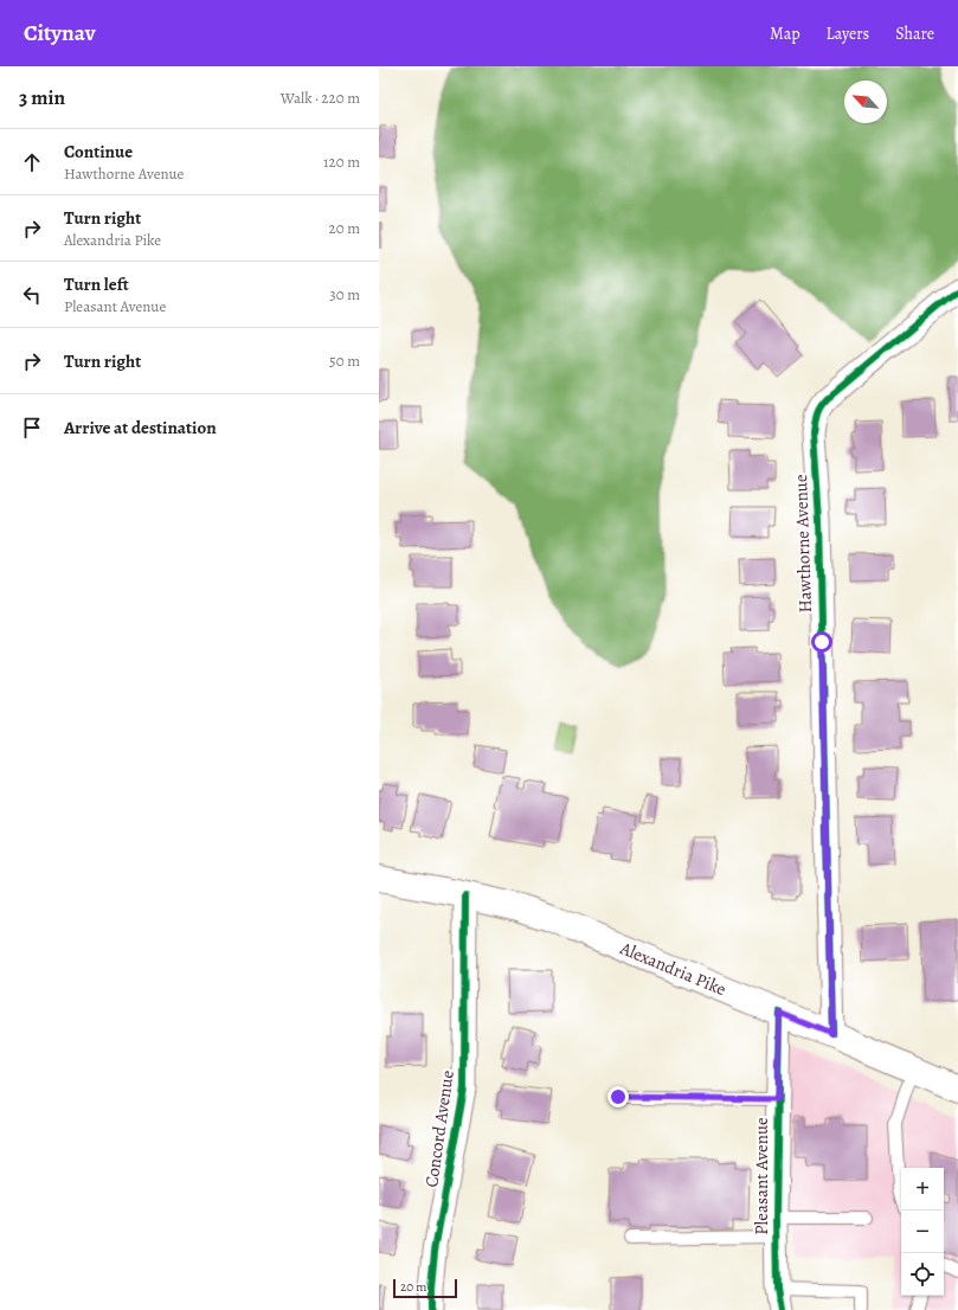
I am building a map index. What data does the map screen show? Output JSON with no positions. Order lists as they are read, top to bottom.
{
  "streets": {
    "main road": ["Alexandria Pike"],
    "street": ["Hawthorne Avenue", "Concord Avenue", "Pleasant Avenue"]
  },
  "crossings": [
    ["Hawthorne Avenue", "Alexandria Pike"],
    ["Alexandria Pike", "Concord Avenue"],
    ["Alexandria Pike", "Pleasant Avenue"]
  ],
  "scale_bar": "20 m",
  "north": "top left",
  "page": {
    "header": "Citynav",
    "nav": ["Map", "Layers", "Share"],
    "heading": ["3 min", "Walk · 220 m"],
    "list": [
      ["Continue", "Hawthorne Avenue", "120 m"],
      ["Turn right", "Alexandria Pike", "20 m"],
      ["Turn left", "Pleasant Avenue", "30 m"],
      ["Turn right", "50 m"],
      "Arrive at destination"
    ],
    "map_buttons": ["+", "−"],
    "scale": "20 m"
  }
}
